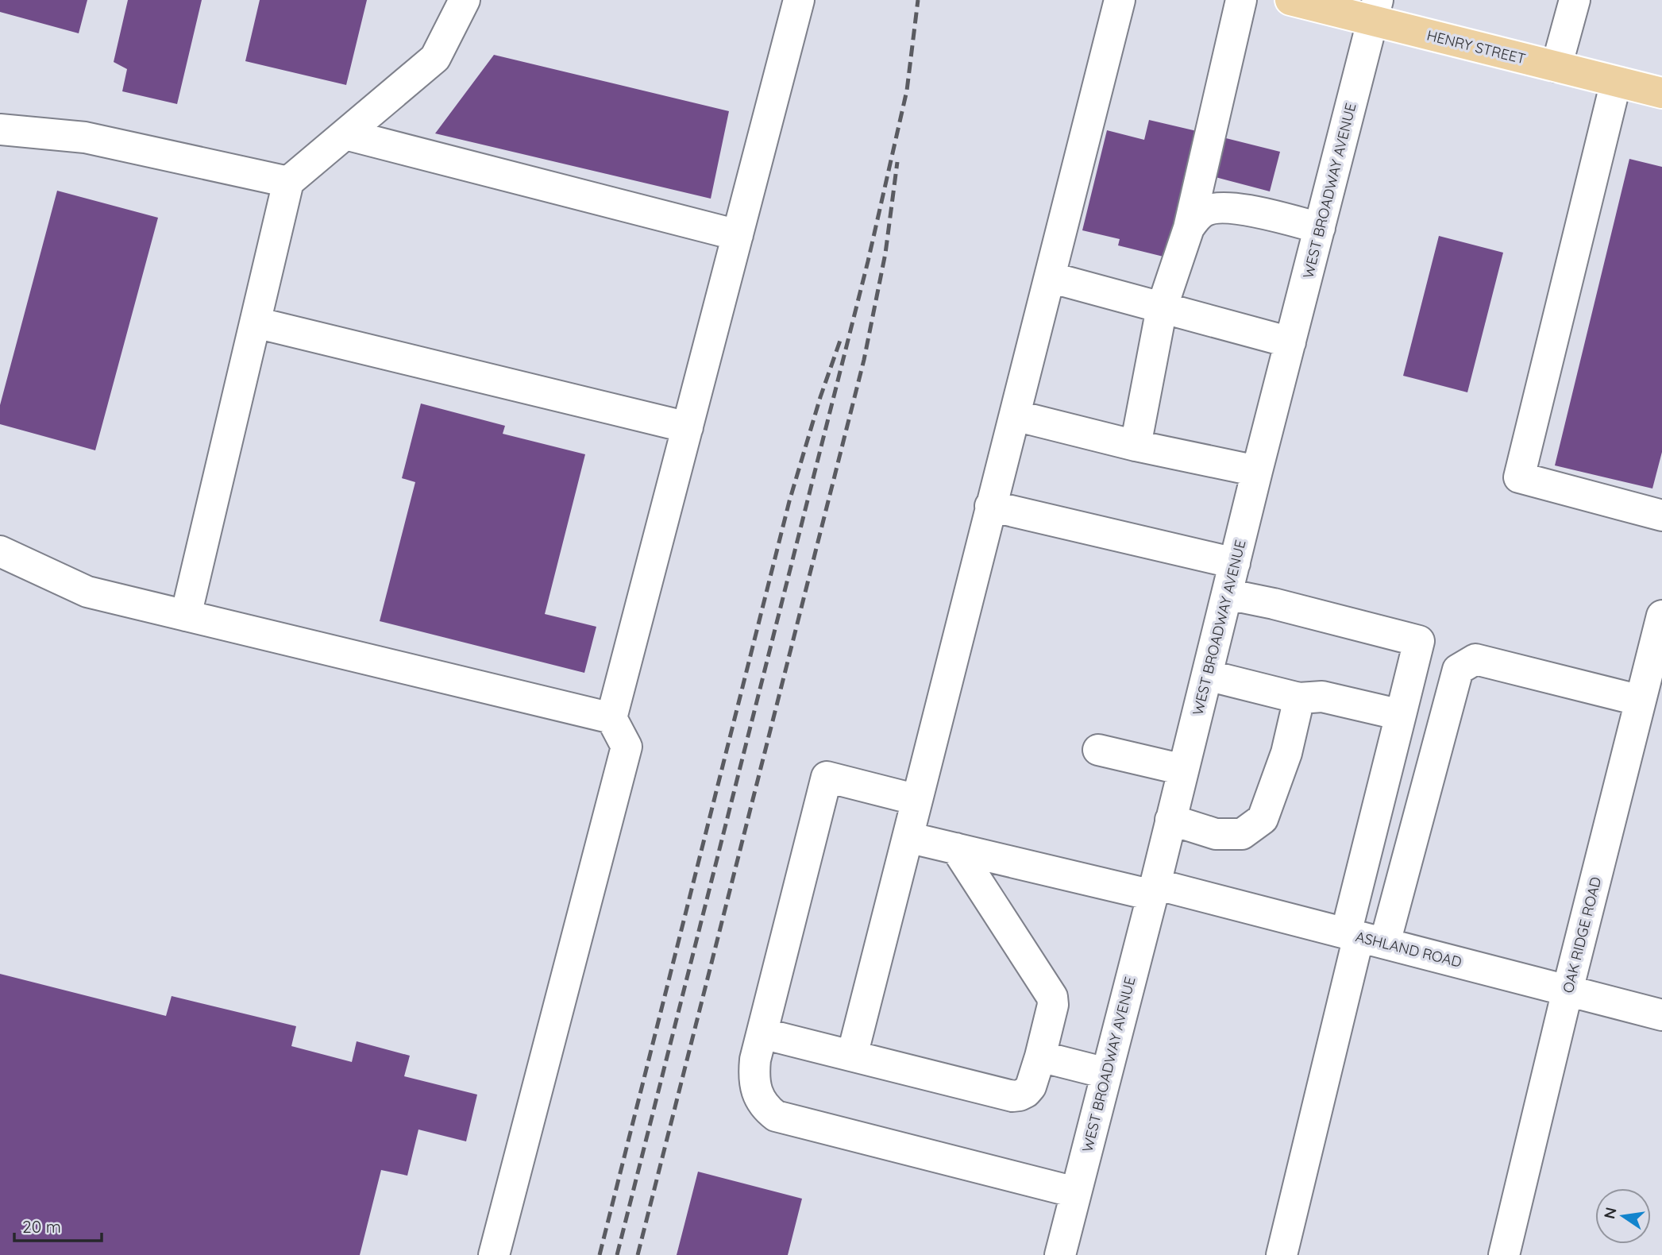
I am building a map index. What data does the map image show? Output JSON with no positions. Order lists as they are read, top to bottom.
{
  "streets": {
    "main road": ["HENRY STREET"],
    "street": ["WEST BROADWAY AVENUE", "OAK RIDGE ROAD", "ASHLAND ROAD"]
  },
  "crossings": [
    ["HENRY STREET", "WEST BROADWAY AVENUE"],
    ["WEST BROADWAY AVENUE", "ASHLAND ROAD"],
    ["OAK RIDGE ROAD", "ASHLAND ROAD"]
  ],
  "scale_bar": "20 m",
  "north": "left"
}
